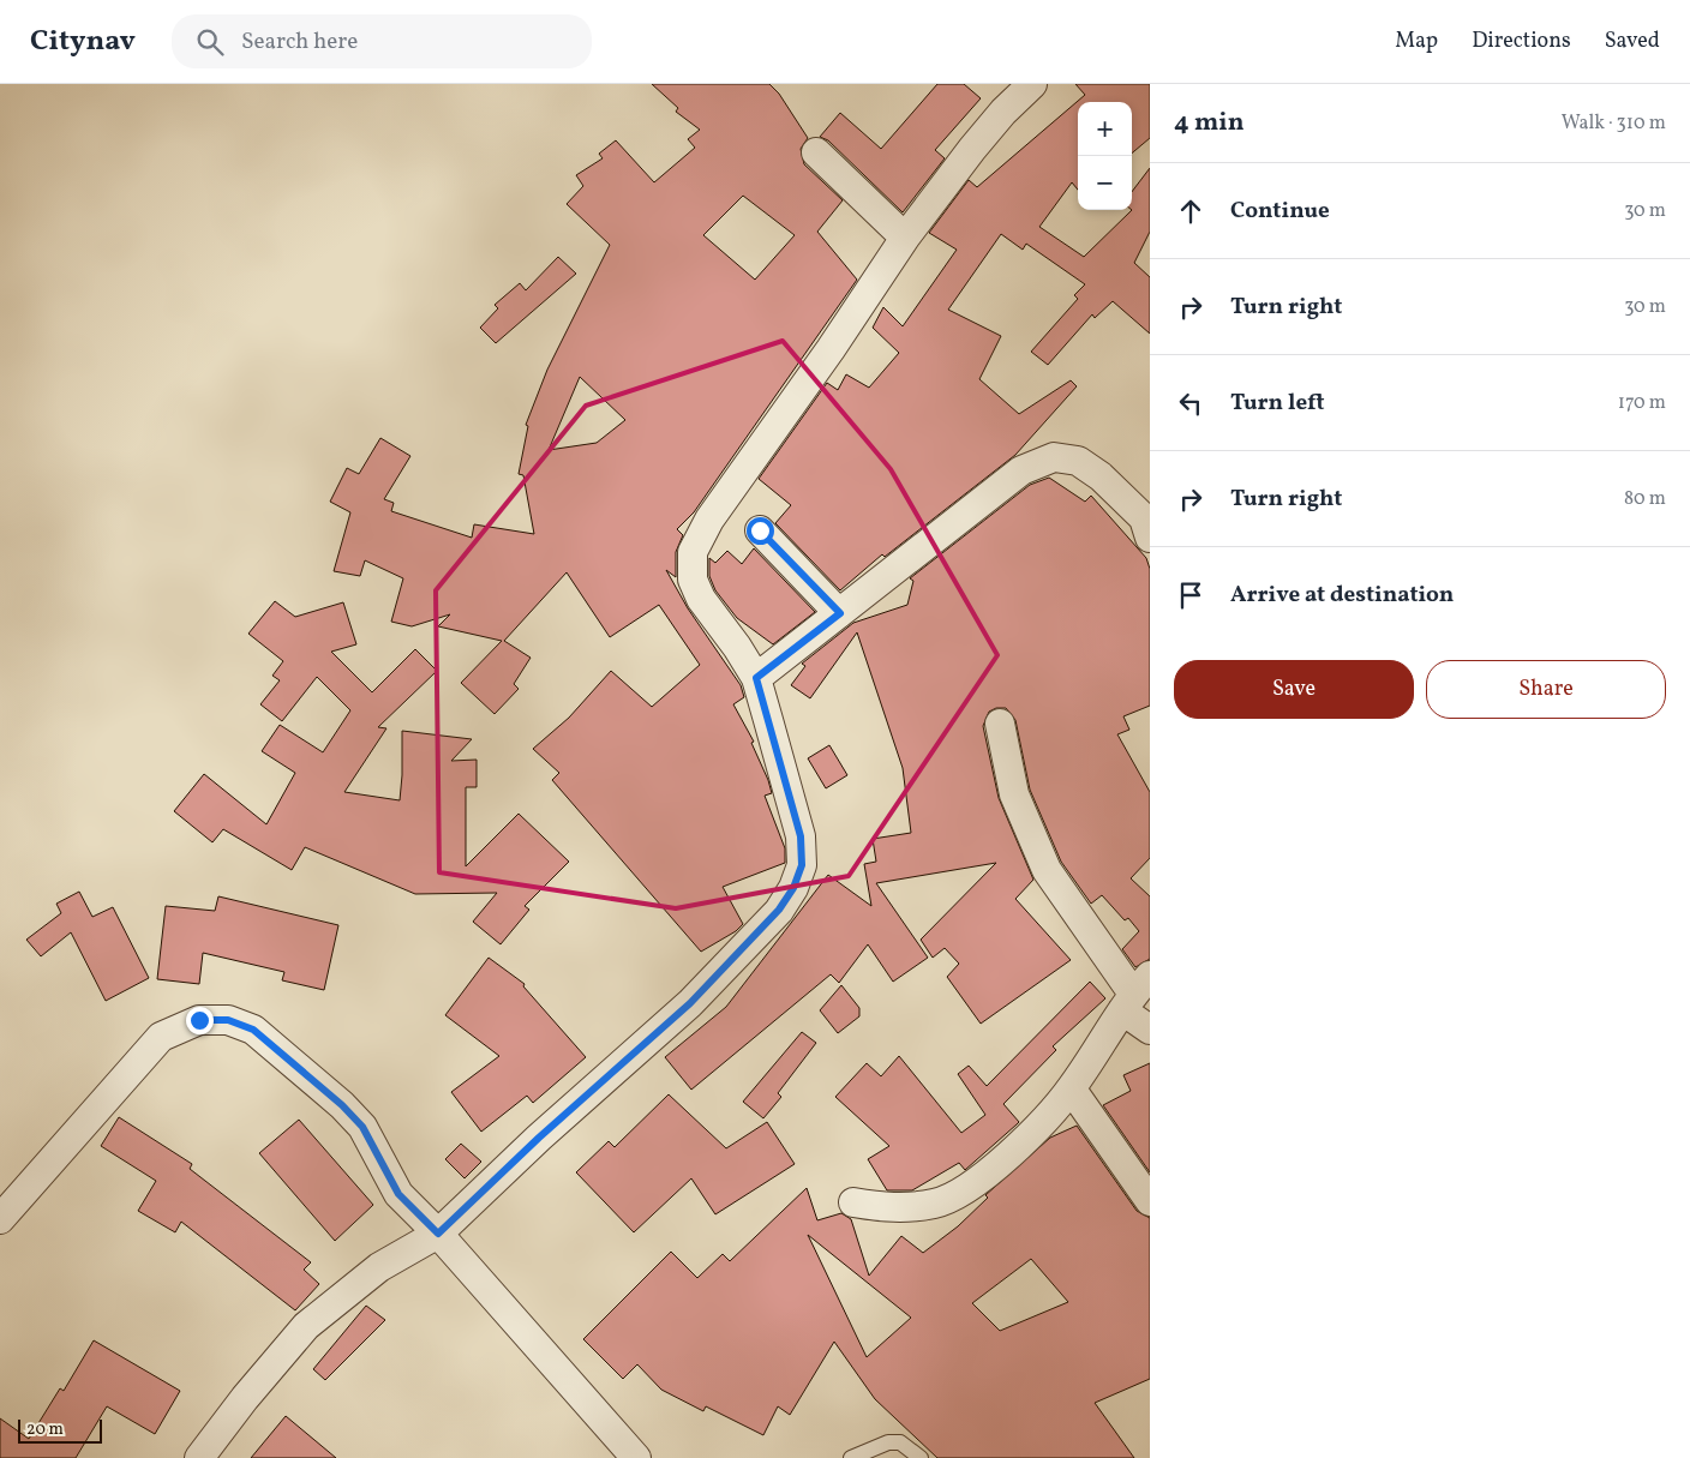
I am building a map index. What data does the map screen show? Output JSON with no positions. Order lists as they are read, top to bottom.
{
  "scale_bar": "20 m",
  "page": {
    "header": "Citynav",
    "search": "Search here",
    "nav": ["Map", "Directions", "Saved"],
    "heading": ["4 min", "Walk · 310 m"],
    "map_buttons": ["+", "−"],
    "list": [
      ["Continue", "30 m"],
      ["Turn right", "30 m"],
      ["Turn left", "170 m"],
      ["Turn right", "80 m"],
      "Arrive at destination"
    ],
    "buttons": ["Save", "Share"],
    "scale": "20 m"
  }
}
